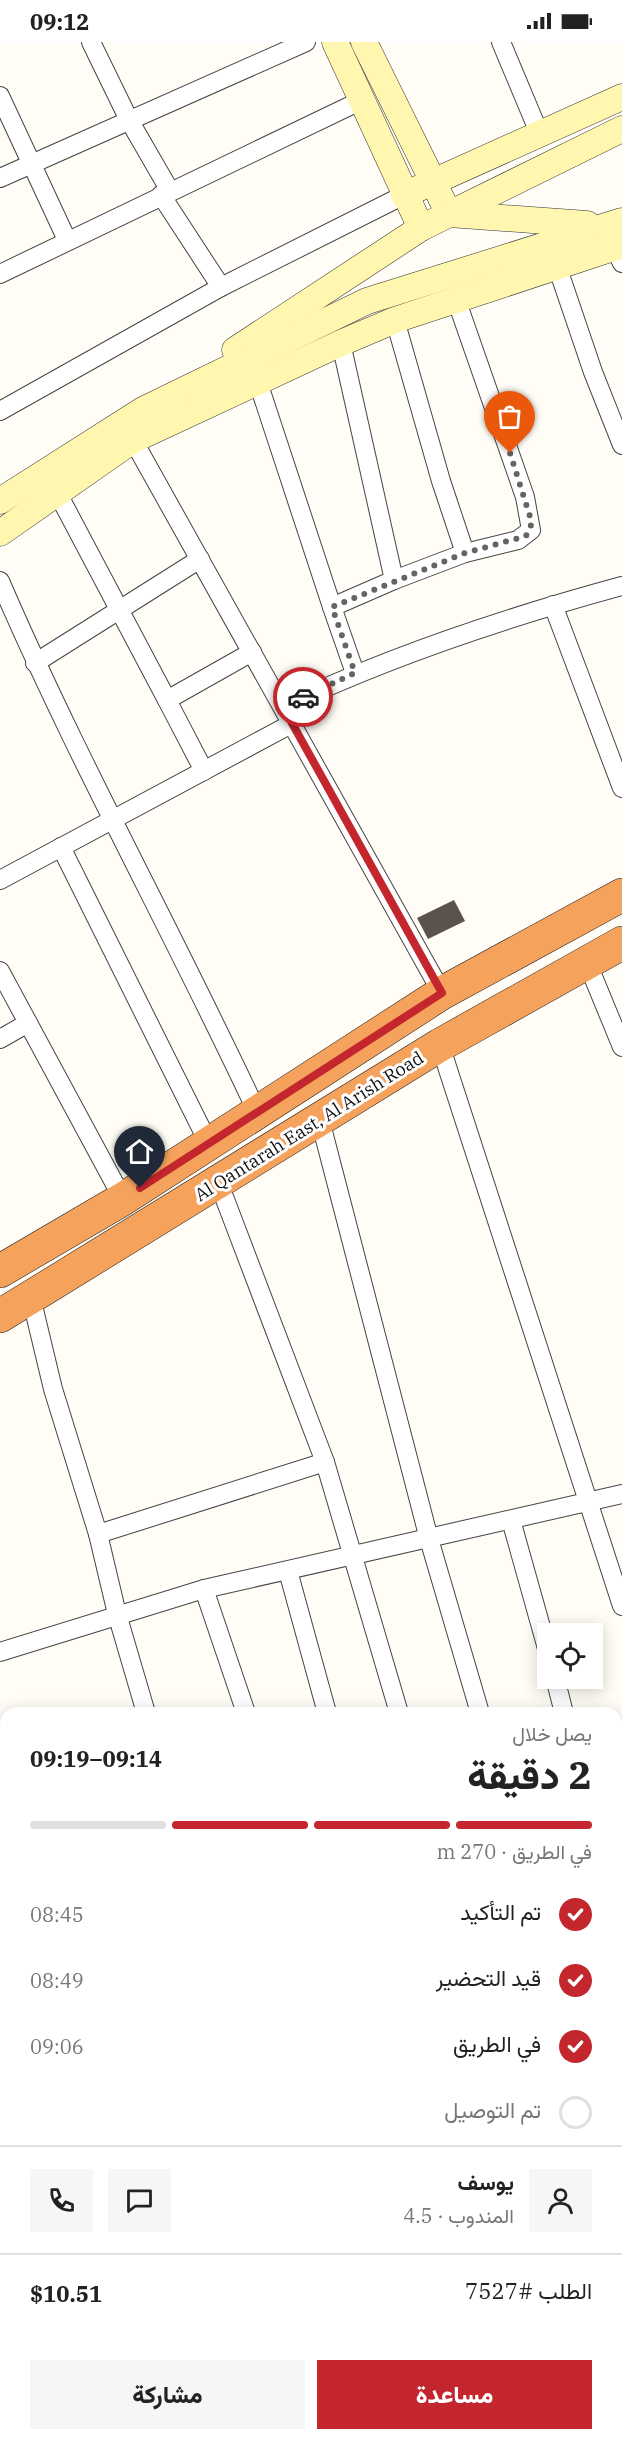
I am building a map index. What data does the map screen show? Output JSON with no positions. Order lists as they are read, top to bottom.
{
  "streets": {
    "highway": ["Al Qantarah East, Al Arish Road"]
  },
  "page": {
    "status": "09:12",
    "heading": ["2 دقيقة", "يصل خلال", "09:14–09:19"],
    "panel": [
      "يوسف",
      "المندوب · 4.5",
      "الطلب #7527",
      "$10.51"
    ],
    "bar": "في الطريق · 270 m",
    "list": [
      ["تم التأكيد", "08:45"],
      ["قيد التحضير", "08:49"],
      ["في الطريق", "09:06"],
      "تم التوصيل"
    ],
    "buttons": ["مساعدة", "مشاركة"]
  }
}
